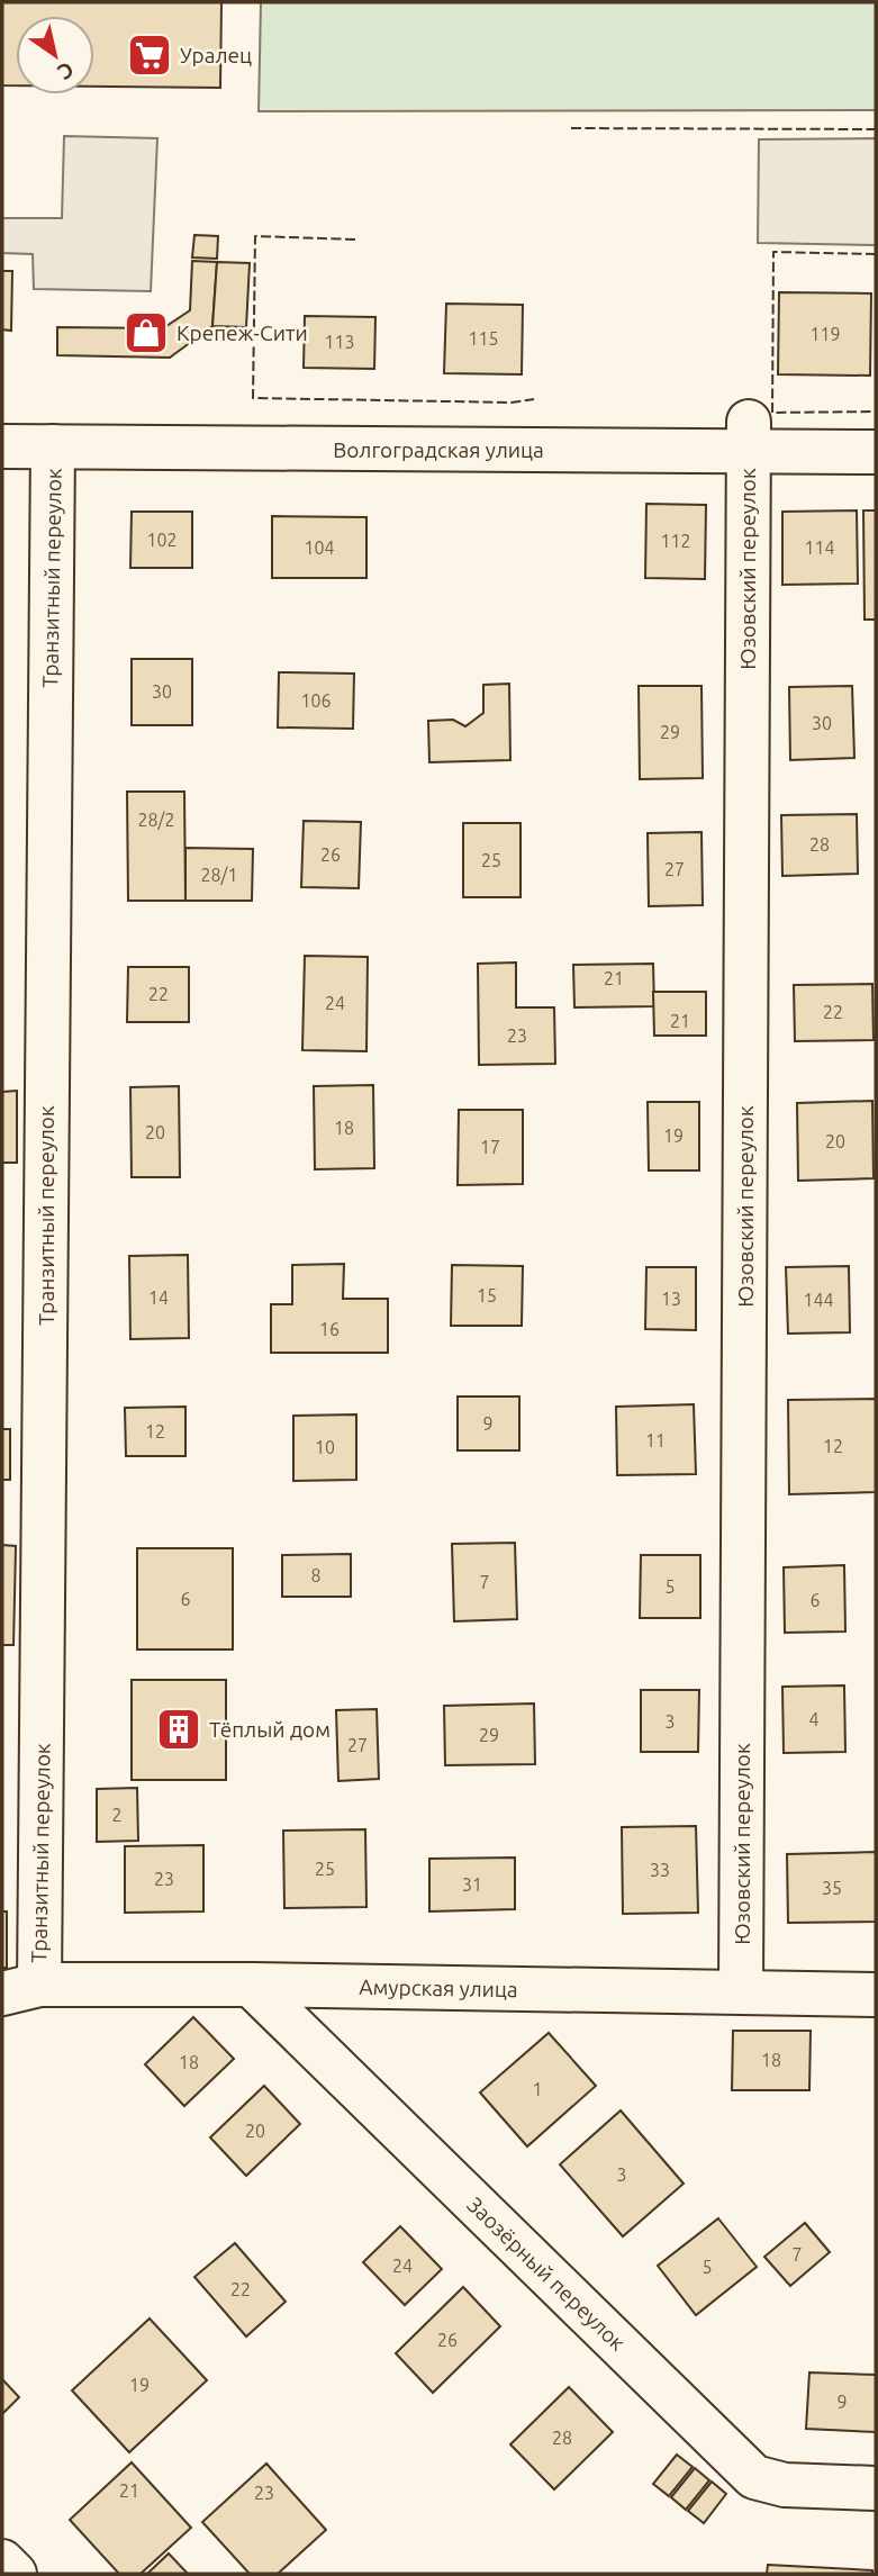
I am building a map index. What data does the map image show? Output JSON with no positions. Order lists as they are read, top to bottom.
{
  "streets": {
    "street": [
      "Волгоградская улица",
      "Юзовский переулок",
      "Транзитный переулок",
      "Амурская улица",
      "Заозёрный переулок"
    ]
  },
  "crossings": [
    ["Волгоградская улица", "Юзовский переулок"],
    ["Волгоградская улица", "Транзитный переулок"],
    ["Юзовский переулок", "Амурская улица"],
    ["Транзитный переулок", "Амурская улица"],
    ["Амурская улица", "Заозёрный переулок"]
  ],
  "places": {
    "supermarket": ["Уралец"],
    "shop": ["Крепеж-Сити"],
    "building": ["Тёплый дом"]
  },
  "house_numbers": [
    "119",
    "115",
    "113",
    "102",
    "112",
    "104",
    "114",
    "30",
    "106",
    "30",
    "29",
    "28/2",
    "28",
    "26",
    "25",
    "27",
    "28/1",
    "21",
    "22",
    "24",
    "22",
    "21",
    "23",
    "18",
    "20",
    "19",
    "20",
    "17",
    "15",
    "14",
    "13",
    "144",
    "16",
    "9",
    "12",
    "11",
    "12",
    "10",
    "8",
    "7",
    "5",
    "6",
    "6",
    "4",
    "3",
    "29",
    "27",
    "2",
    "25",
    "33",
    "23",
    "31",
    "35",
    "18",
    "18",
    "1",
    "20",
    "3",
    "7",
    "24",
    "5",
    "22",
    "26",
    "19",
    "9",
    "28",
    "21",
    "23"
  ],
  "north": "bottom right"
}
